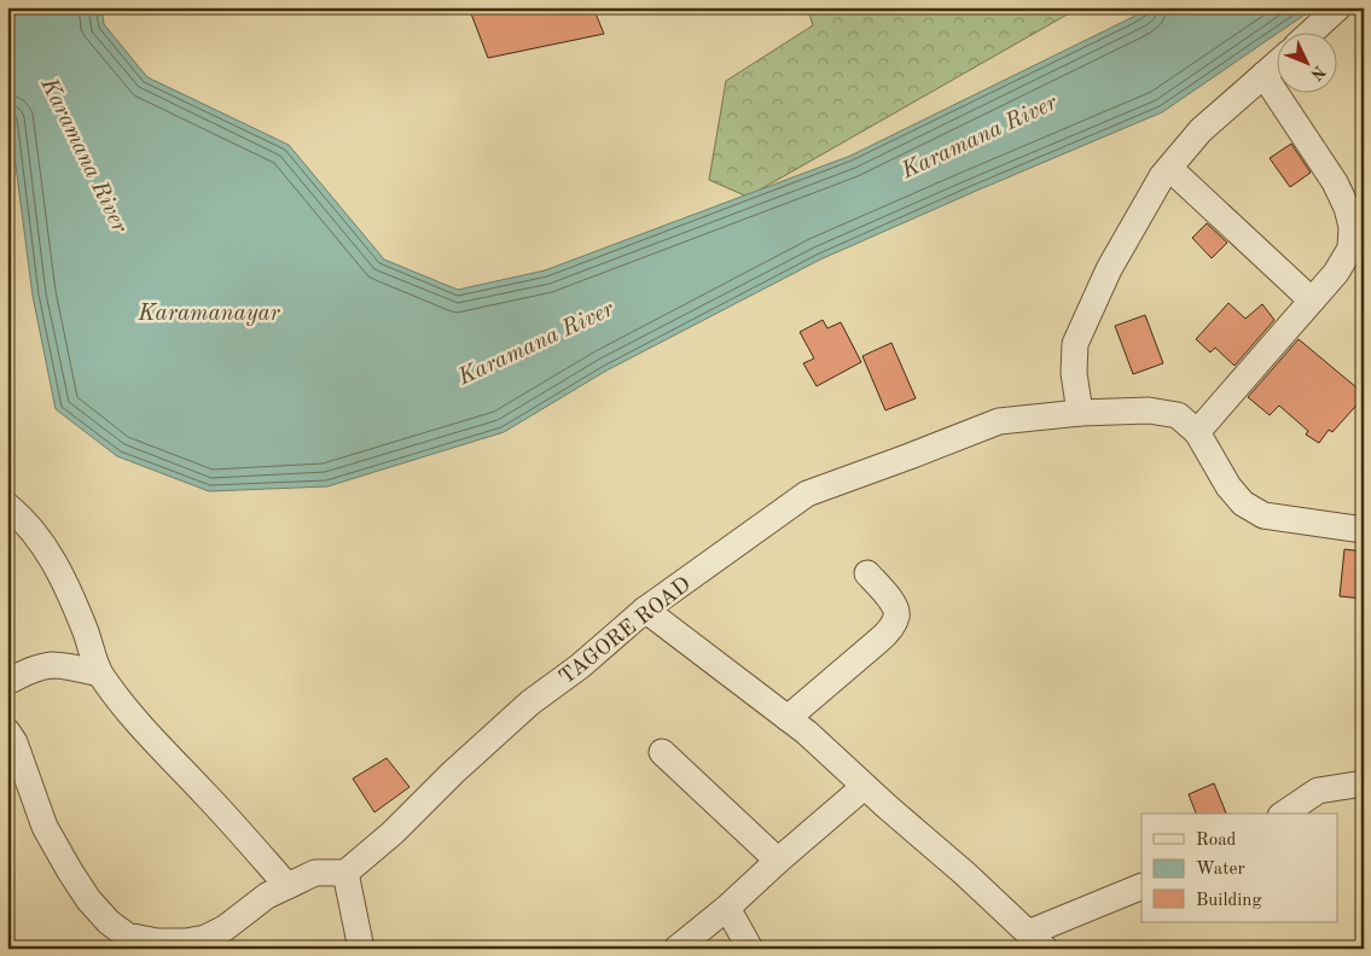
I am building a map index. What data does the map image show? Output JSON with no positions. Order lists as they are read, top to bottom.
{
  "streets": {
    "street": ["TAGORE ROAD"]
  },
  "water": ["Karamana River", "Karamanayar"],
  "legend": ["Road", "Water", "Building"],
  "north": "bottom right"
}
